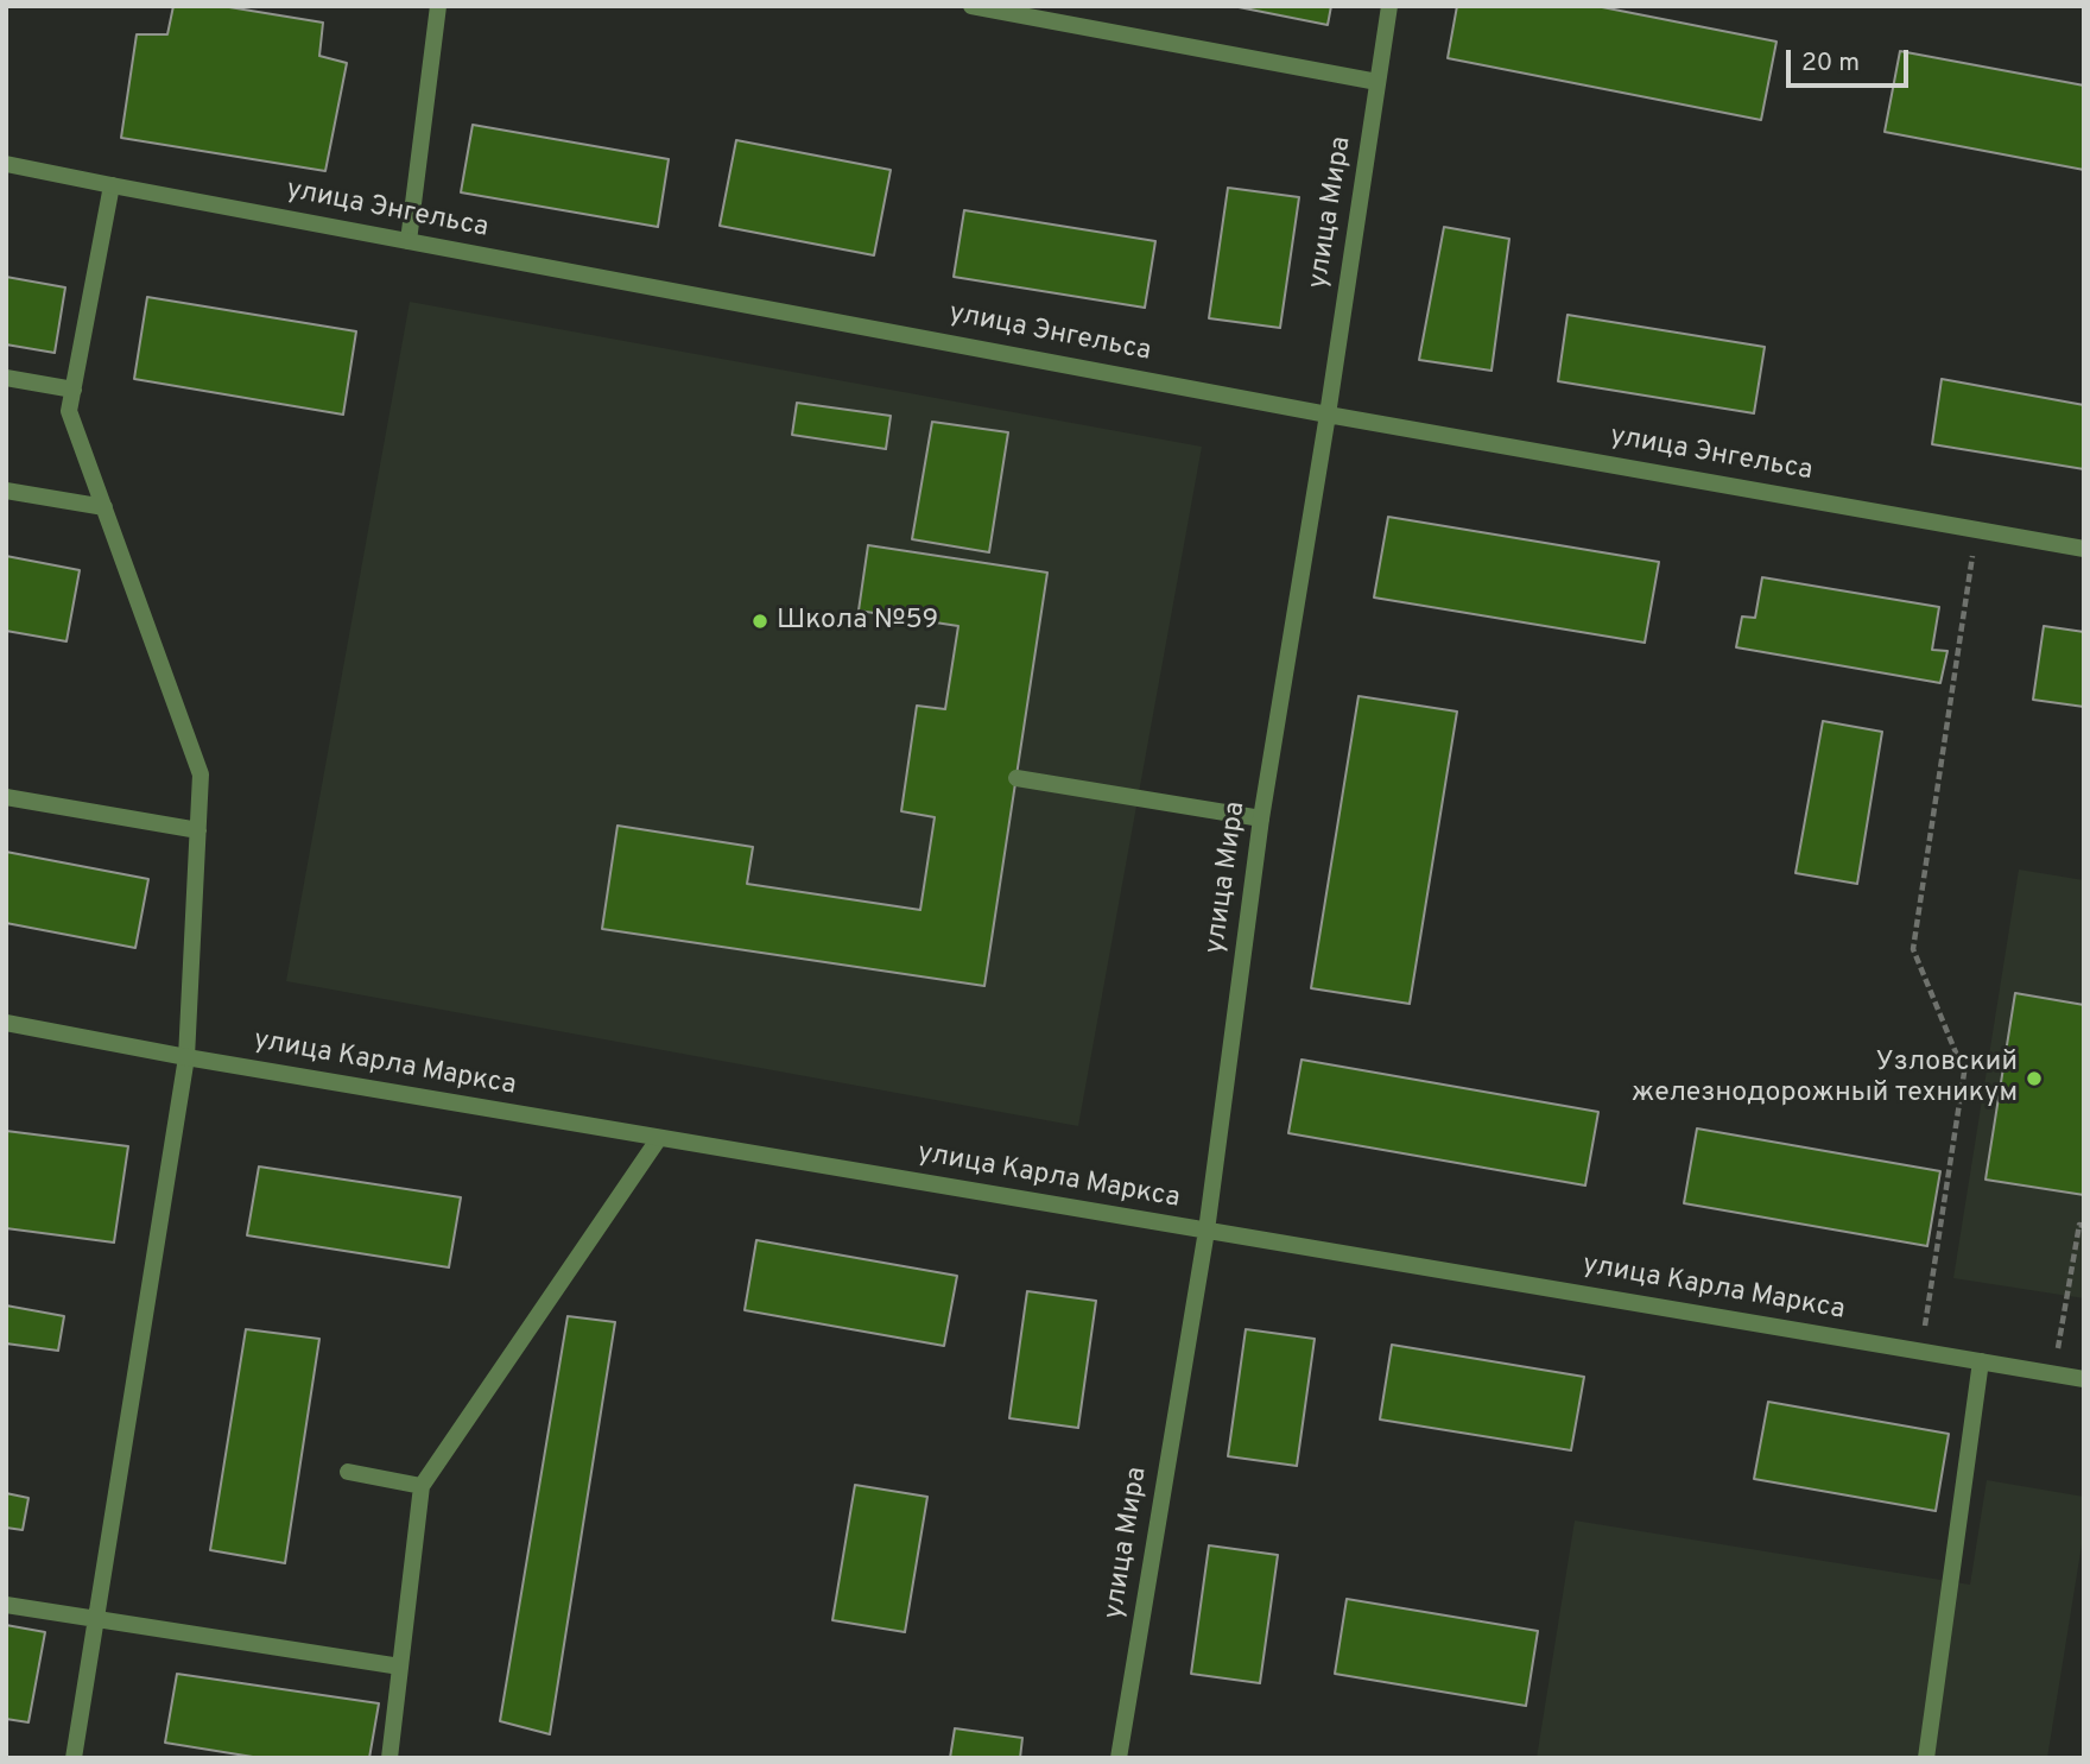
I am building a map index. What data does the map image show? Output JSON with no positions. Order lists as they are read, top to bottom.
{
  "streets": {
    "street": ["улица Энгельса", "улица Мира", "улица Карла Маркса"]
  },
  "crossings": [
    ["улица Энгельса", "улица Мира"],
    ["улица Мира", "улица Карла Маркса"]
  ],
  "places": ["Школа №59", "Узловский железнодорожный техникум"],
  "scale_bar": "20 m"
}
